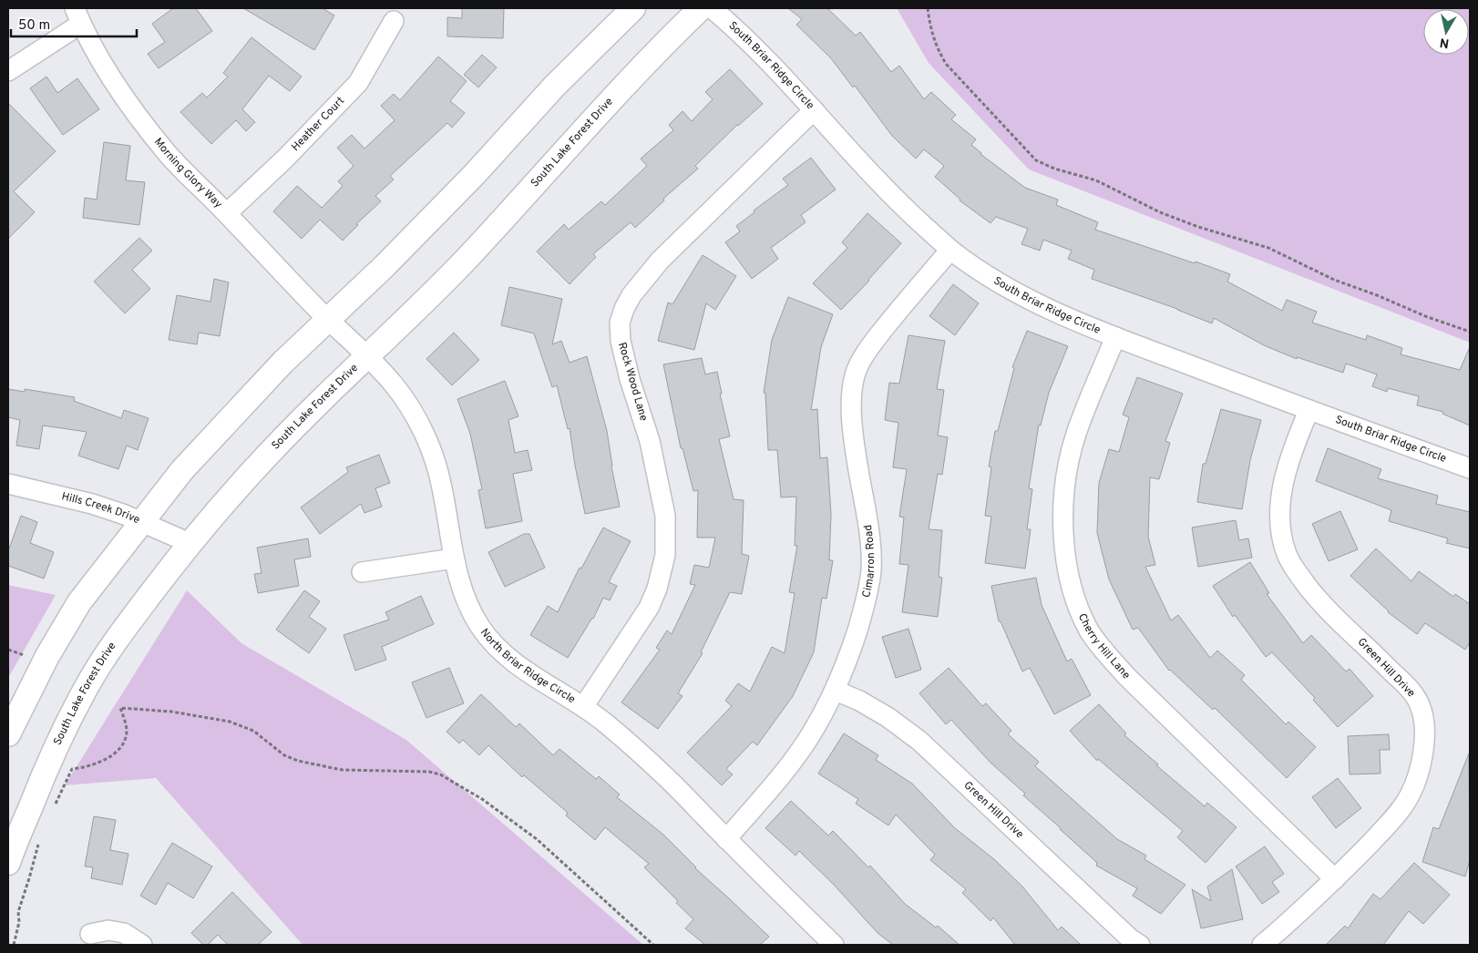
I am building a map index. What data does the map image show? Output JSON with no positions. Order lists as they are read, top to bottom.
{
  "streets": {
    "main road": ["South Lake Forest Drive"],
    "street": [
      "South Briar Ridge Circle",
      "Heather Court",
      "Morning Glory Way",
      "Rock Wood Lane",
      "Hills Creek Drive",
      "Cimarron Road",
      "Cherry Hill Lane",
      "North Briar Ridge Circle",
      "Green Hill Drive"
    ]
  },
  "crossings": [
    ["South Briar Ridge Circle", "Rock Wood Lane"],
    ["South Briar Ridge Circle", "Cimarron Road"],
    ["South Briar Ridge Circle", "Cherry Hill Lane"],
    ["South Briar Ridge Circle", "Green Hill Drive"],
    ["Heather Court", "Morning Glory Way"],
    ["South Lake Forest Drive", "Hills Creek Drive"],
    ["South Lake Forest Drive", "North Briar Ridge Circle"],
    ["Morning Glory Way", "North Briar Ridge Circle"],
    ["Rock Wood Lane", "North Briar Ridge Circle"],
    ["Cimarron Road", "North Briar Ridge Circle"],
    ["Cimarron Road", "Green Hill Drive"],
    ["Cherry Hill Lane", "Green Hill Drive"]
  ],
  "scale_bar": "50 m",
  "north": "bottom"
}
